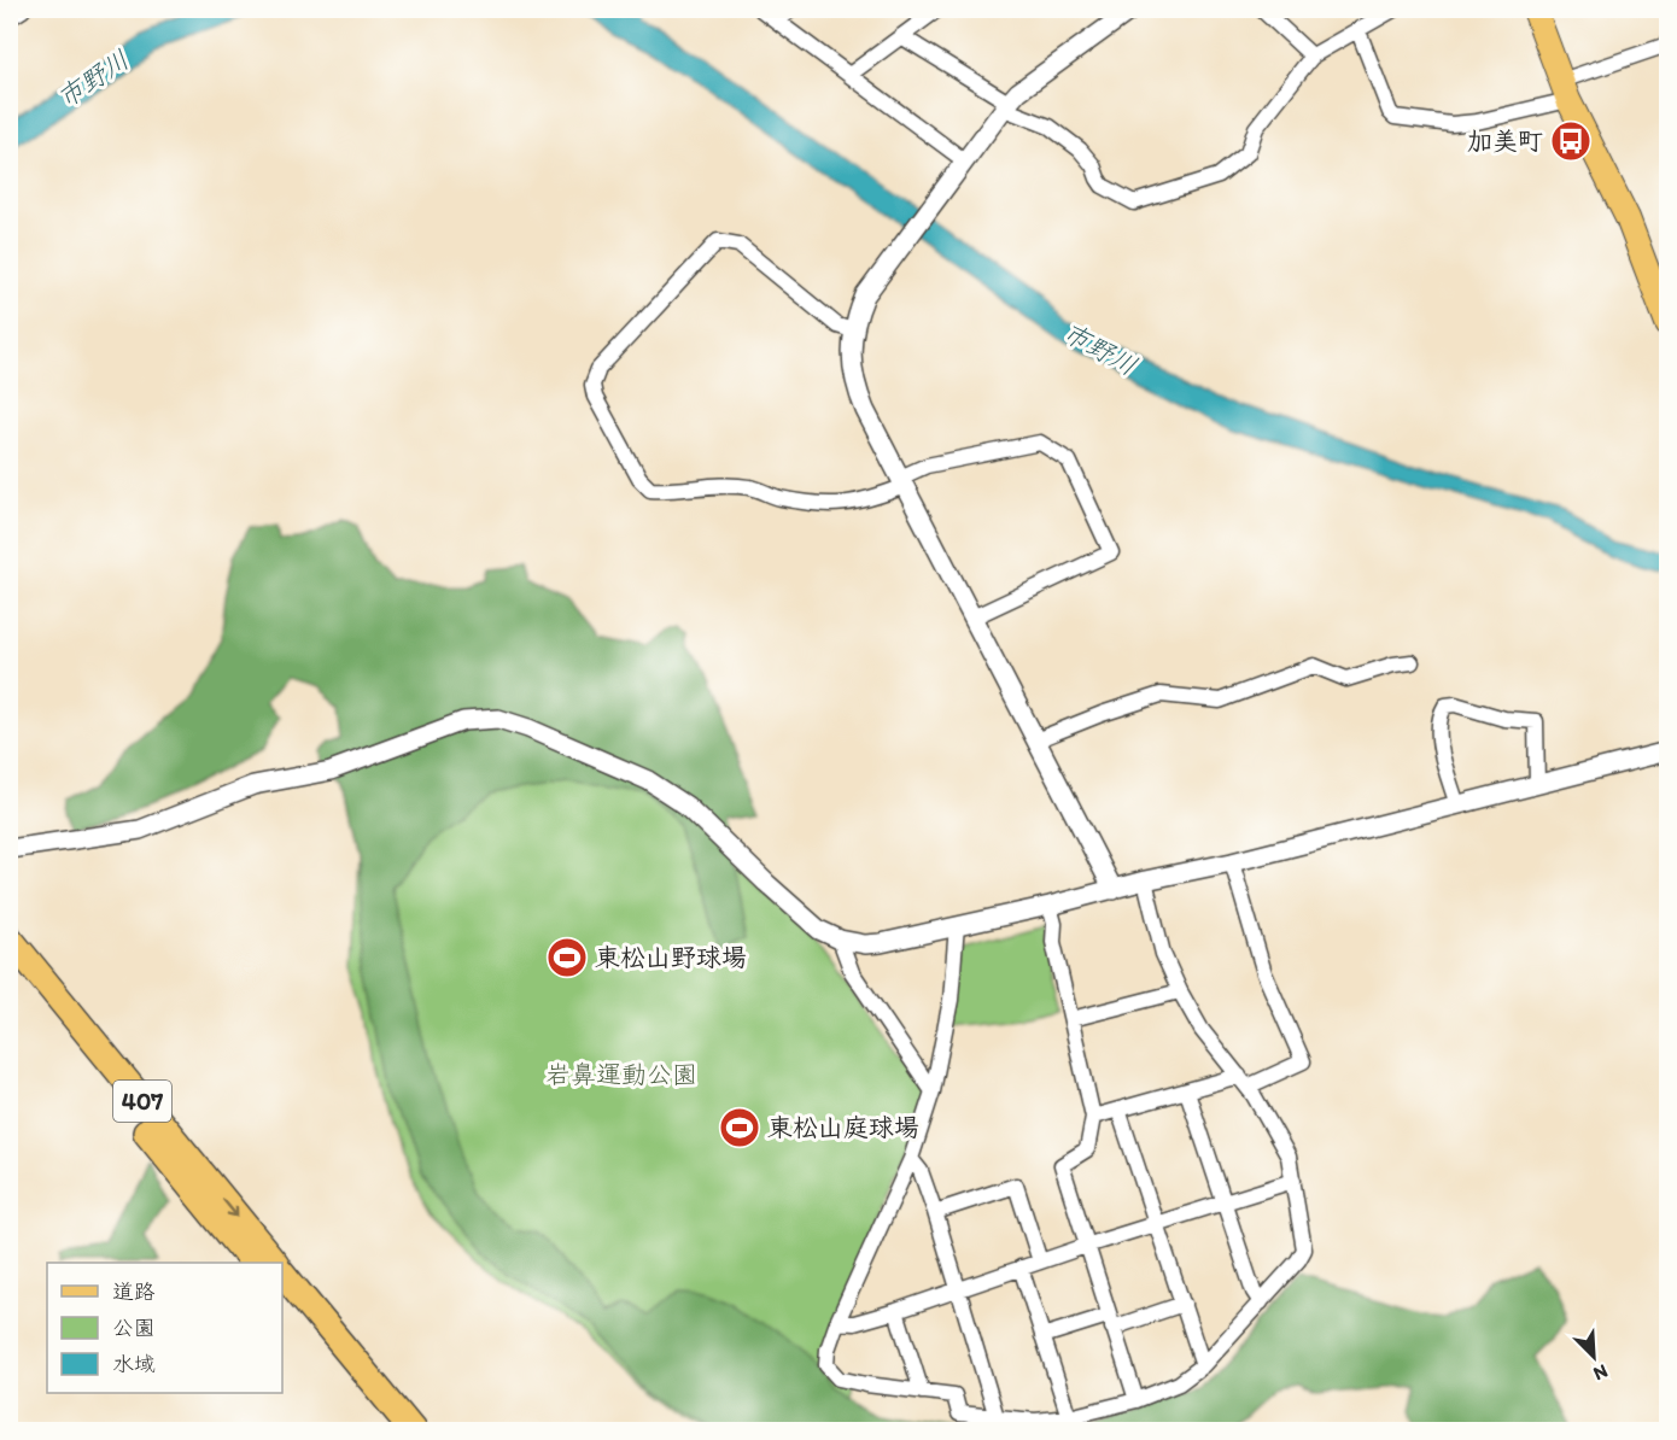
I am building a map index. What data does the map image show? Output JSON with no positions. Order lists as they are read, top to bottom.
{
  "streets": {
    "highway": ["407"]
  },
  "water": ["市野川"],
  "parks": ["岩鼻運動公園"],
  "places": {
    "bus stop": ["加美町"],
    "sports": ["東松山野球場", "東松山庭球場"]
  },
  "legend": ["道路", "公園", "水域"],
  "north": "bottom right"
}
